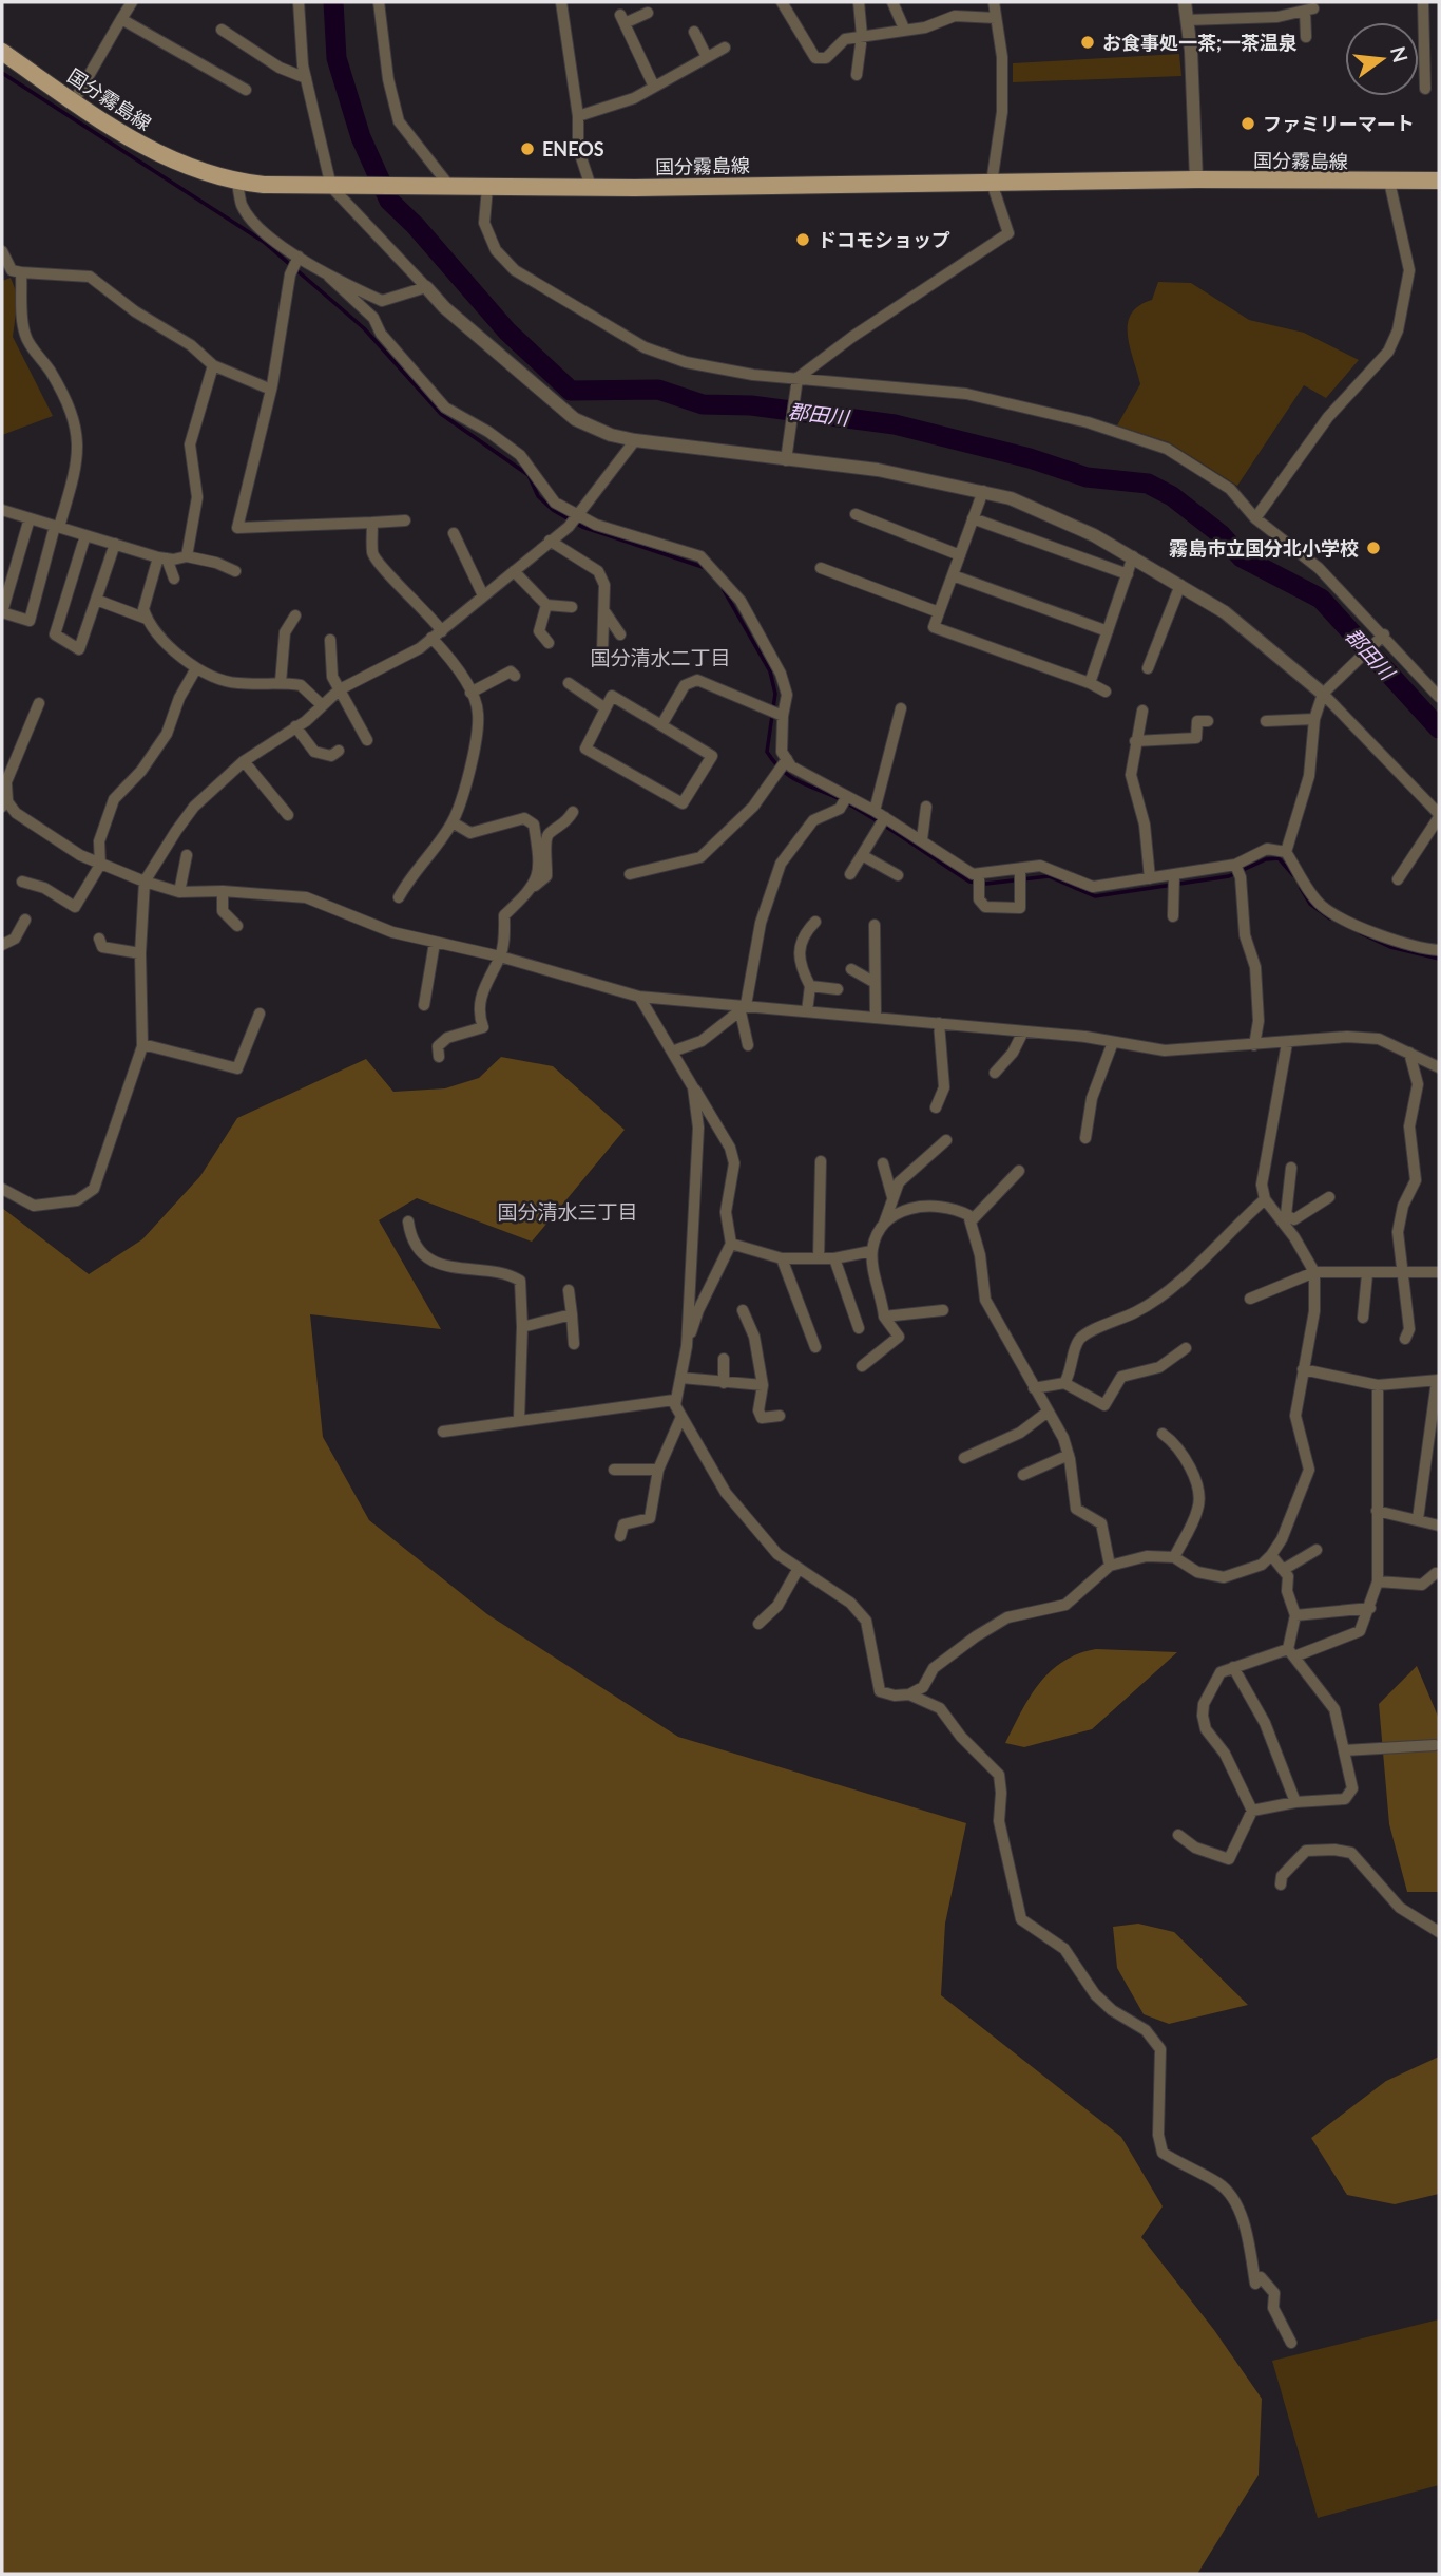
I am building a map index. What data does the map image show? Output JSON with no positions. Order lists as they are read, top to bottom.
{
  "streets": {
    "main road": ["国分霧島線"]
  },
  "districts": ["国分清水二丁目", "国分清水三丁目"],
  "water": ["郡田川"],
  "places": [
    "お食事処一茶;一茶温泉",
    "ファミリーマート",
    "ENEOS",
    "ドコモショップ",
    "霧島市立国分北小学校"
  ],
  "north": "right"
}
